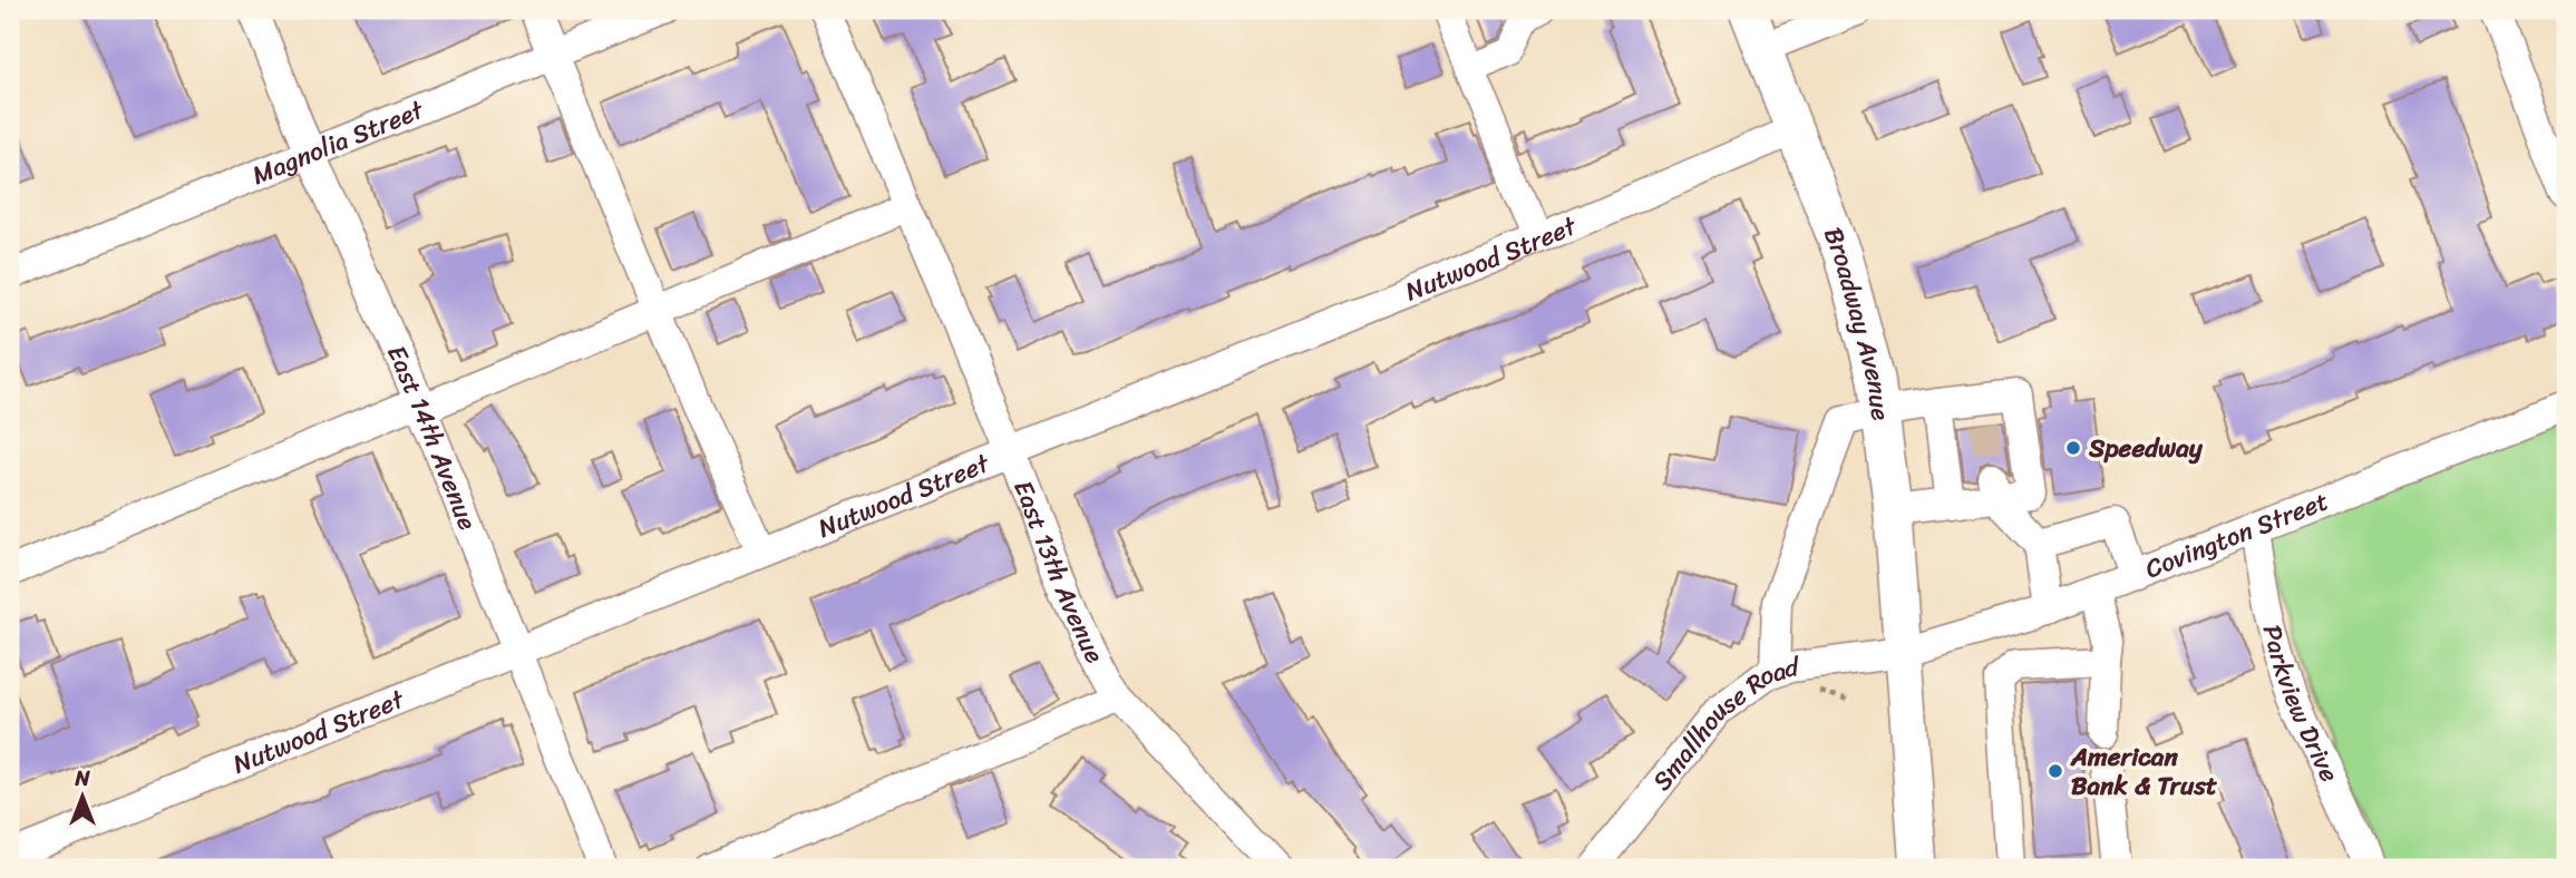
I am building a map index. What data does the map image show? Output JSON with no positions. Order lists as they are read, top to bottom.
{
  "streets": {
    "main road": ["Broadway Avenue"],
    "street": [
      "Magnolia Street",
      "Nutwood Street",
      "East 14th Avenue",
      "Covington Street",
      "East 13th Avenue",
      "Parkview Drive",
      "Smallhouse Road"
    ]
  },
  "crossings": [
    ["Magnolia Street", "East 14th Avenue"],
    ["Nutwood Street", "Broadway Avenue"],
    ["Nutwood Street", "East 14th Avenue"],
    ["Nutwood Street", "East 13th Avenue"],
    ["Broadway Avenue", "Covington Street"],
    ["Broadway Avenue", "Smallhouse Road"],
    ["Covington Street", "Parkview Drive"],
    ["Covington Street", "Smallhouse Road"]
  ],
  "places": ["Speedway", "American Bank & Trust"],
  "north": "top"
}
